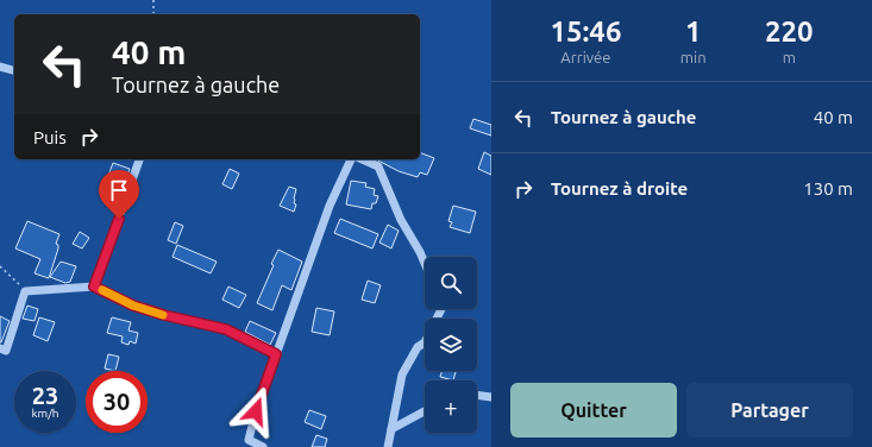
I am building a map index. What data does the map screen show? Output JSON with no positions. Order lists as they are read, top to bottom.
{
  "page": {
    "eta": [
      "15:46",
      "Arrivée",
      "1",
      "min",
      "220",
      "m"
    ],
    "turn": ["40 m", "Tournez à gauche"],
    "list": [
      {
        "name": "Tournez à gauche",
        "value": "40 m"
      },
      {
        "name": "Tournez à droite",
        "value": "130 m"
      }
    ],
    "then": "Puis",
    "map_buttons": "+",
    "speed": "23 km/h",
    "limit": "30",
    "buttons": ["Quitter", "Partager"]
  }
}
